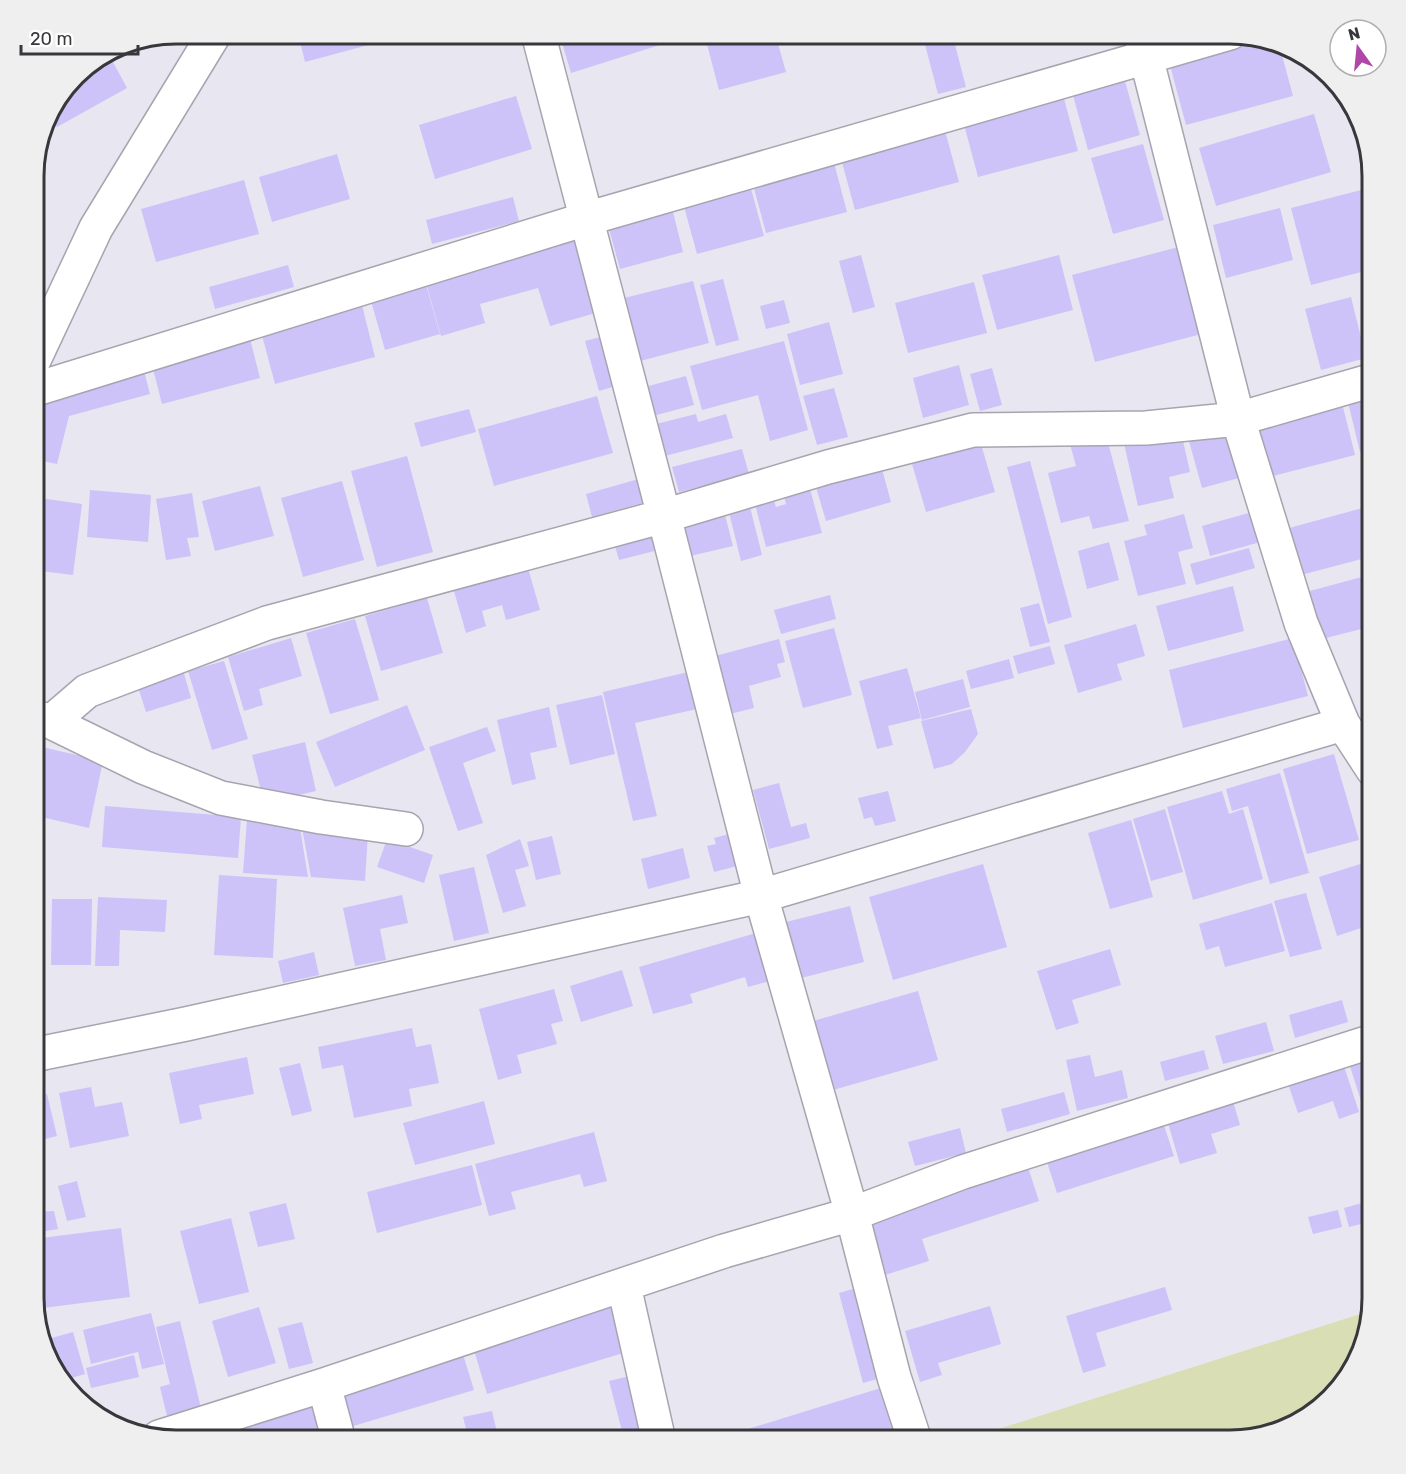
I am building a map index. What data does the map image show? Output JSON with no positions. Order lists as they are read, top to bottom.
{
  "scale_bar": "20 m",
  "north": "top"
}
